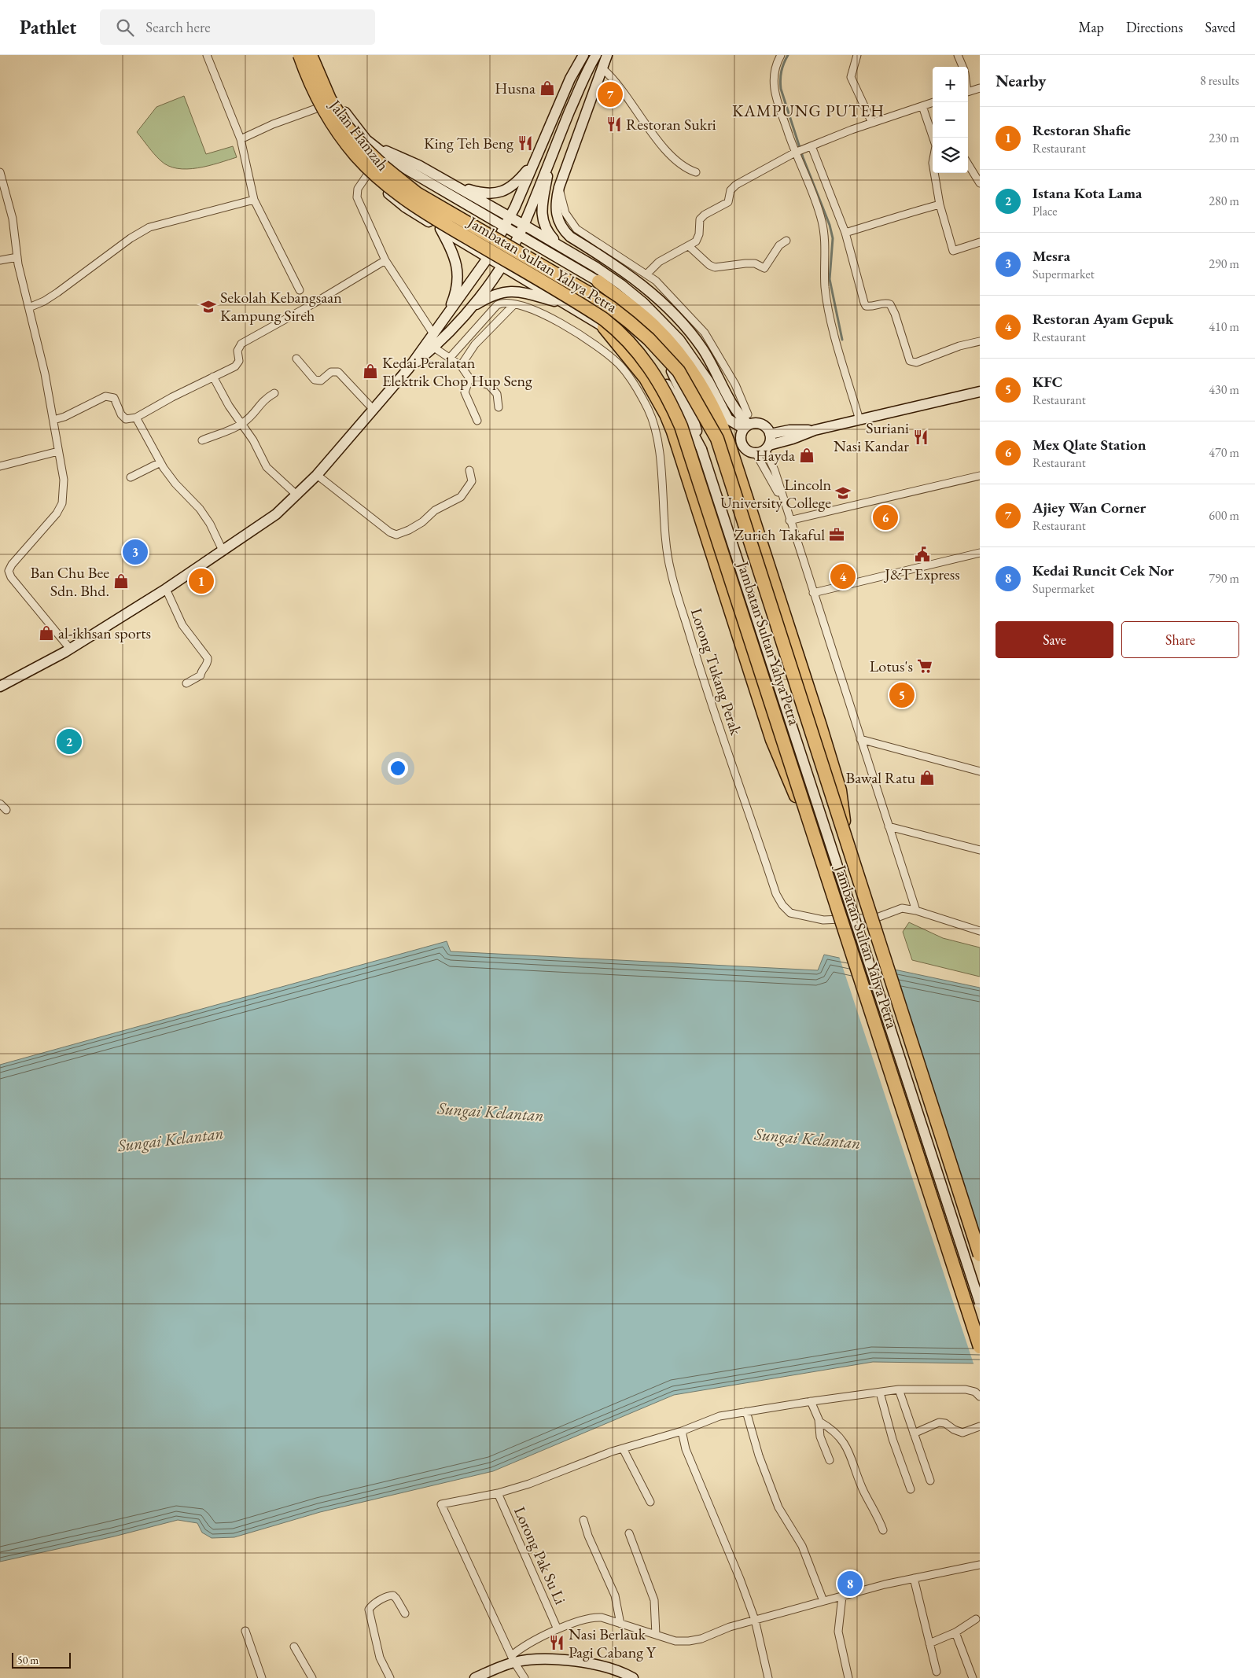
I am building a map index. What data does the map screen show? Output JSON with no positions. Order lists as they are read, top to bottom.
{
  "streets": {
    "highway": ["Jambatan Sultan Yahya Petra"],
    "main road": ["Jalan Hamzah"],
    "street": ["Lorong Tukang Perak", "Lorong Pak Su Li"]
  },
  "crossings": [
    ["Jalan Hamzah", "Jambatan Sultan Yahya Petra"]
  ],
  "districts": ["KAMPUNG PUTEH"],
  "water": ["Sungai Kelantan"],
  "places": {
    "shop": [
      "Husna",
      "Kedai Peralatan Elektrik Chop Hup Seng",
      "Hayda",
      "Ban Chu Bee Sdn. Bhd.",
      "al-ikhsan sports",
      "Bawal Ratu"
    ],
    "restaurant": [
      "Restoran Sukri",
      "King Teh Beng",
      "Suriani Nasi Kandar",
      "Nasi Berlauk Pagi Cabang Y"
    ],
    "school or university": ["Sekolah Kebangsaan Kampung Sireh", "Lincoln University College"],
    "office": ["Zurich Takaful"],
    "public building": ["J&T Express"],
    "supermarket": ["Lotus's"]
  },
  "scale_bar": "50 m",
  "page": {
    "header": "Pathlet",
    "search": "Search here",
    "nav": ["Map", "Directions", "Saved"],
    "heading": ["Nearby", "8 results"],
    "map_buttons": ["+", "−"],
    "pins": [
      "7",
      "6",
      "3",
      "4",
      "1",
      "5",
      "2",
      "8"
    ],
    "list": [
      {
        "mark": "1",
        "name": "Restoran Shafie",
        "note": "Restaurant",
        "value": "230 m"
      },
      {
        "mark": "2",
        "name": "Istana Kota Lama",
        "note": "Place",
        "value": "280 m"
      },
      {
        "mark": "3",
        "name": "Mesra",
        "note": "Supermarket",
        "value": "290 m"
      },
      {
        "mark": "4",
        "name": "Restoran Ayam Gepuk",
        "note": "Restaurant",
        "value": "410 m"
      },
      {
        "mark": "5",
        "name": "KFC",
        "note": "Restaurant",
        "value": "430 m"
      },
      {
        "mark": "6",
        "name": "Mex Qlate Station",
        "note": "Restaurant",
        "value": "470 m"
      },
      {
        "mark": "7",
        "name": "Ajiey Wan Corner",
        "note": "Restaurant",
        "value": "600 m"
      },
      {
        "mark": "8",
        "name": "Kedai Runcit Cek Nor",
        "note": "Supermarket",
        "value": "790 m"
      }
    ],
    "buttons": ["Save", "Share"],
    "scale": "50 m"
  }
}
